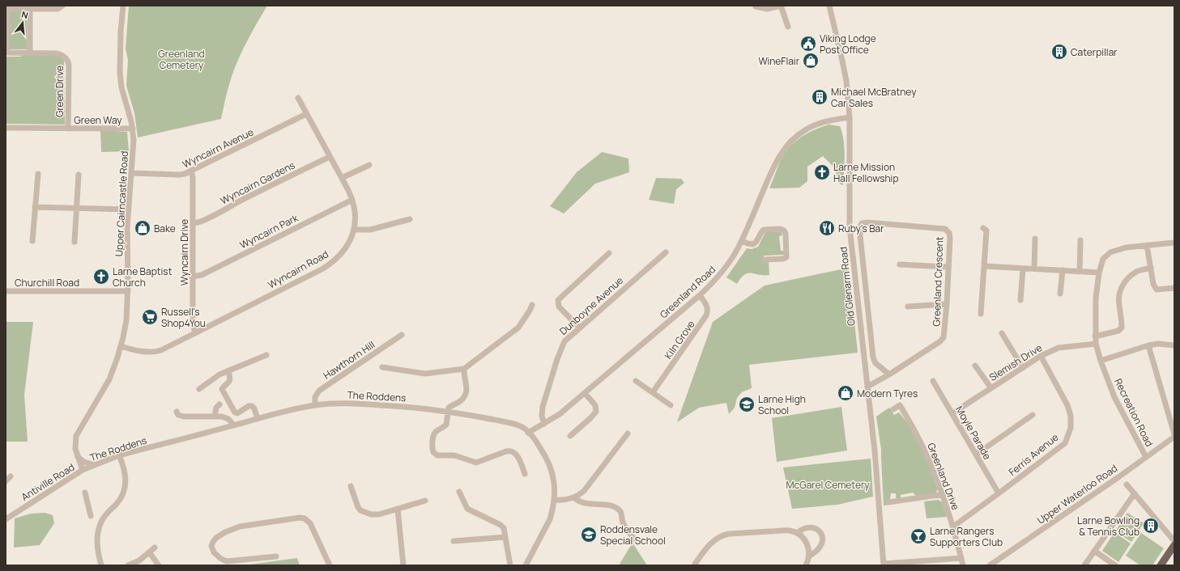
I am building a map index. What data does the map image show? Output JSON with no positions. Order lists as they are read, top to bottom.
{
  "streets": {
    "street": [
      "Green Drive",
      "Green Way",
      "Wyncairn Avenue",
      "Wyncairn Gardens",
      "Upper Cairncastle Road",
      "Wyncairn Park",
      "Wyncairn Drive",
      "Wyncairn Road",
      "Greenland Crescent",
      "Churchill Road",
      "Old Glenarm Road",
      "Greenland Road",
      "Dunboyne Avenue",
      "Kiln Grove",
      "Hawthorn Hill",
      "Slemish Drive",
      "The Roddens",
      "Recreation Road",
      "Moyle Parade",
      "Ferris Avenue",
      "Greenland Drive",
      "Antiville Road",
      "Upper Waterloo Road"
    ]
  },
  "crossings": [
    ["Green Drive", "Green Way"],
    ["Green Way", "Upper Cairncastle Road"],
    ["Wyncairn Avenue", "Upper Cairncastle Road"],
    ["Wyncairn Avenue", "Wyncairn Drive"],
    ["Wyncairn Avenue", "Wyncairn Road"],
    ["Wyncairn Gardens", "Wyncairn Drive"],
    ["Wyncairn Gardens", "Wyncairn Road"],
    ["Upper Cairncastle Road", "Wyncairn Road"],
    ["Upper Cairncastle Road", "Churchill Road"],
    ["Upper Cairncastle Road", "The Roddens"],
    ["Upper Cairncastle Road", "Antiville Road"],
    ["Wyncairn Park", "Wyncairn Drive"],
    ["Wyncairn Park", "Wyncairn Road"],
    ["Wyncairn Drive", "Wyncairn Road"],
    ["Greenland Crescent", "Old Glenarm Road"],
    ["Old Glenarm Road", "Greenland Road"],
    ["Greenland Road", "Dunboyne Avenue"],
    ["Greenland Road", "Kiln Grove"],
    ["Greenland Road", "The Roddens"],
    ["Hawthorn Hill", "The Roddens"],
    ["Slemish Drive", "Recreation Road"],
    ["Slemish Drive", "Moyle Parade"],
    ["Slemish Drive", "Ferris Avenue"],
    ["The Roddens", "Antiville Road"],
    ["Recreation Road", "Upper Waterloo Road"],
    ["Moyle Parade", "Ferris Avenue"],
    ["Ferris Avenue", "Greenland Drive"]
  ],
  "parks": ["Greenland Cemetery", "McGarel Cemetery"],
  "places": {
    "public building": ["Viking Lodge Post Office"],
    "building": ["Caterpillar", "Michael McBratney Car Sales", "Larne Bowling & Tennis Club"],
    "shop": ["WineFlair", "Bake", "Modern Tyres"],
    "church": ["Larne Mission Hall Fellowship", "Larne Baptist Church"],
    "restaurant": ["Ruby's Bar"],
    "supermarket": ["Russell's Shop4You"],
    "school or university": ["Larne High School", "Roddensvale Special School"],
    "bar": ["Larne Rangers Supporters Club"]
  },
  "north": "top"
}
